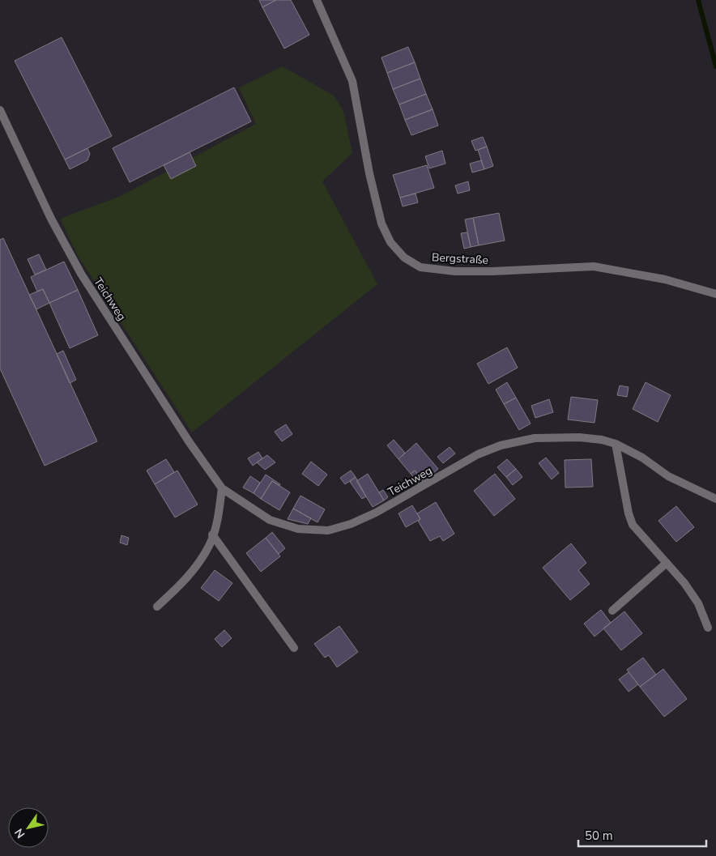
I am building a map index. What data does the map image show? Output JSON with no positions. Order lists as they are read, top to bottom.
{
  "streets": {
    "street": ["Bergstraße", "Teichweg"]
  },
  "scale_bar": "50 m",
  "north": "bottom left"
}
